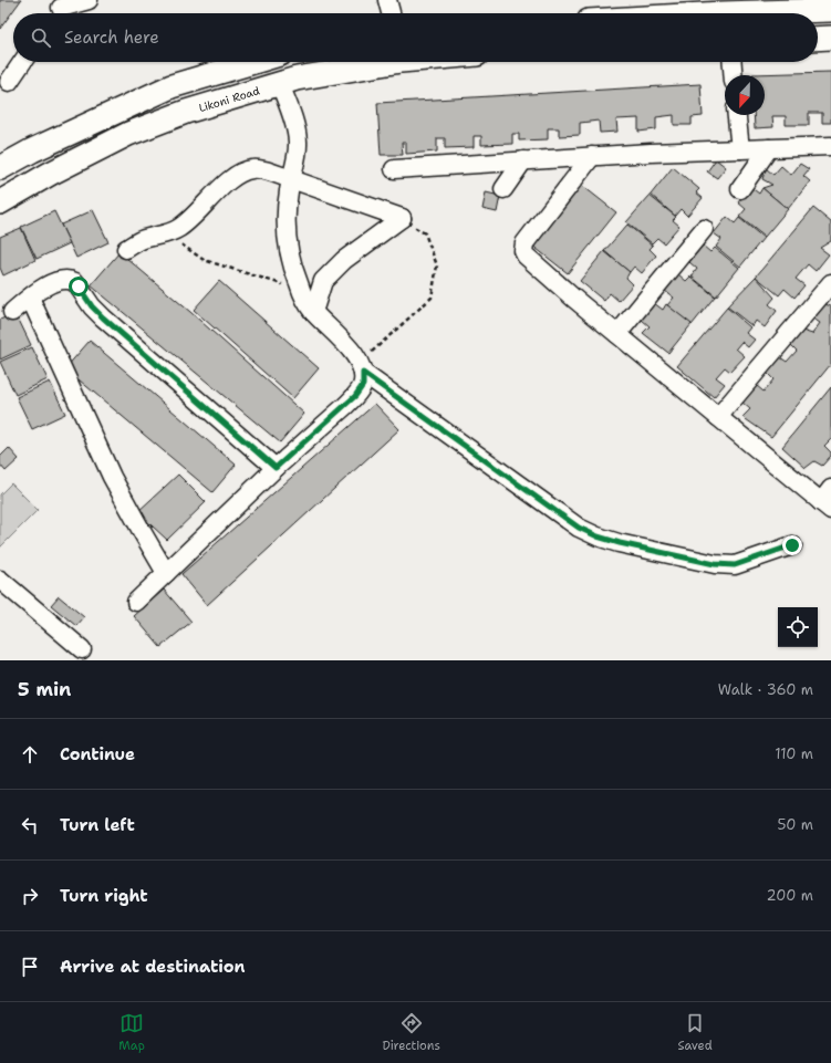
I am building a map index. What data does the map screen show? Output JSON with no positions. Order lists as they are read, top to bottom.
{
  "streets": {
    "main road": ["Likoni Road"]
  },
  "north": "bottom",
  "page": {
    "search": "Search here",
    "heading": ["5 min", "Walk · 360 m"],
    "list": [
      ["Continue", "110 m"],
      ["Turn left", "50 m"],
      ["Turn right", "200 m"],
      "Arrive at destination"
    ],
    "nav": ["Map", "Directions", "Saved"]
  }
}
